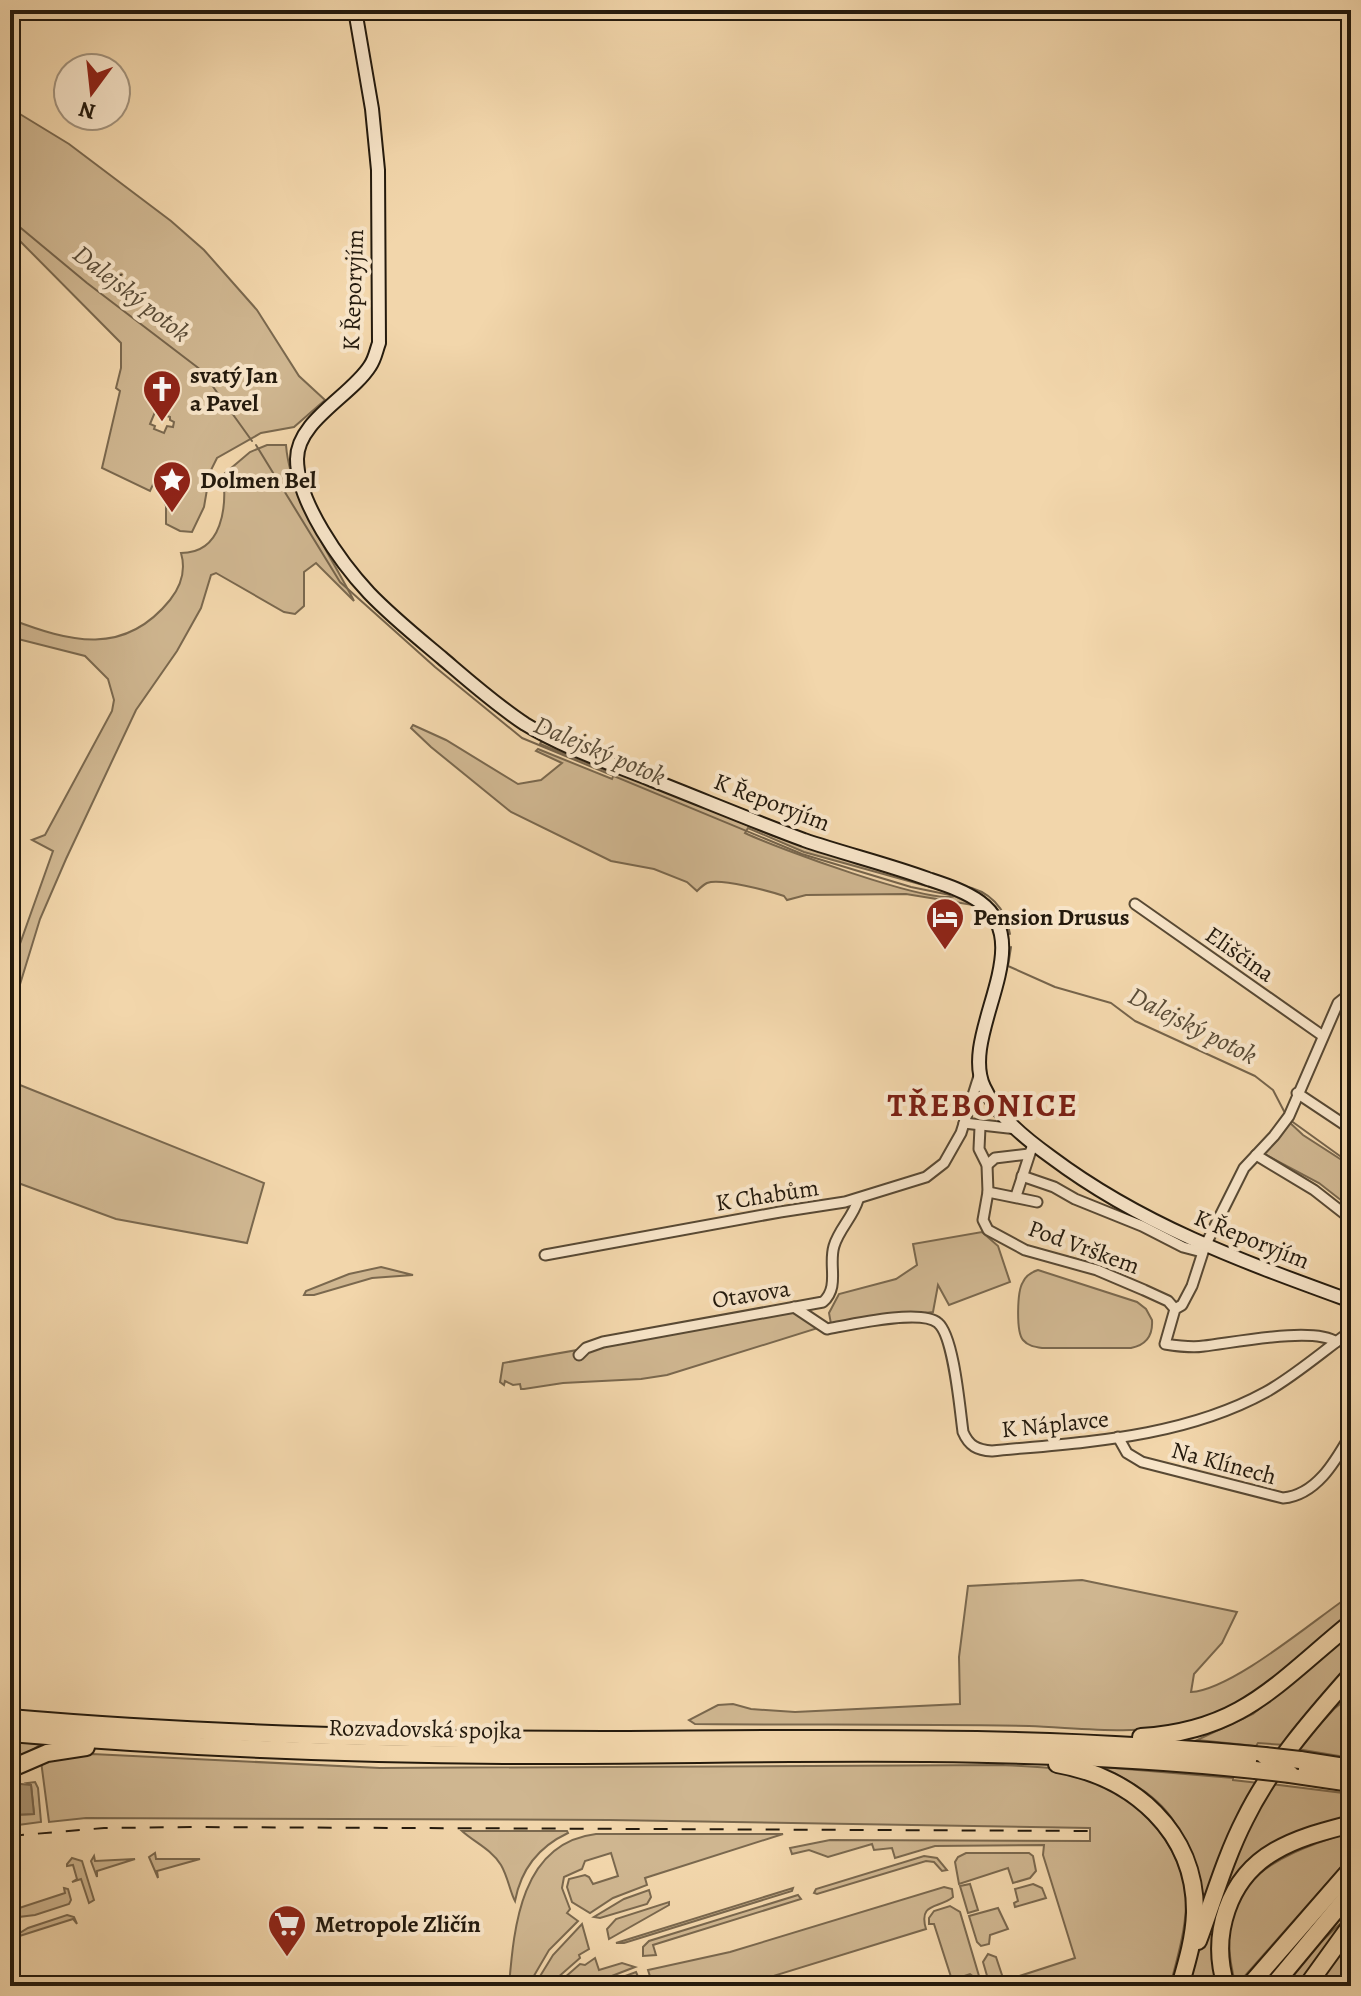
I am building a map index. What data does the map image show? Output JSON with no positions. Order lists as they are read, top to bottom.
{
  "streets": {
    "highway": ["Rozvadovská spojka"],
    "street": [
      "K Řeporyjím",
      "Eliščina",
      "K Chabům",
      "Pod Vrškem",
      "Otavova",
      "K Náplavce",
      "Na Klínech"
    ]
  },
  "crossings": [
    ["K Řeporyjím", "K Chabům"],
    ["K Chabům", "Otavova"],
    ["Otavova", "K Náplavce"],
    ["K Náplavce", "Na Klínech"]
  ],
  "districts": ["TŘEBONICE"],
  "water": ["Dalejský potok"],
  "places": {
    "church": ["svatý Jan a Pavel"],
    "place": ["Dolmen Bel"],
    "hotel": ["Pension Drusus"],
    "supermarket": ["Metropole Zličín"]
  },
  "north": "bottom"
}
